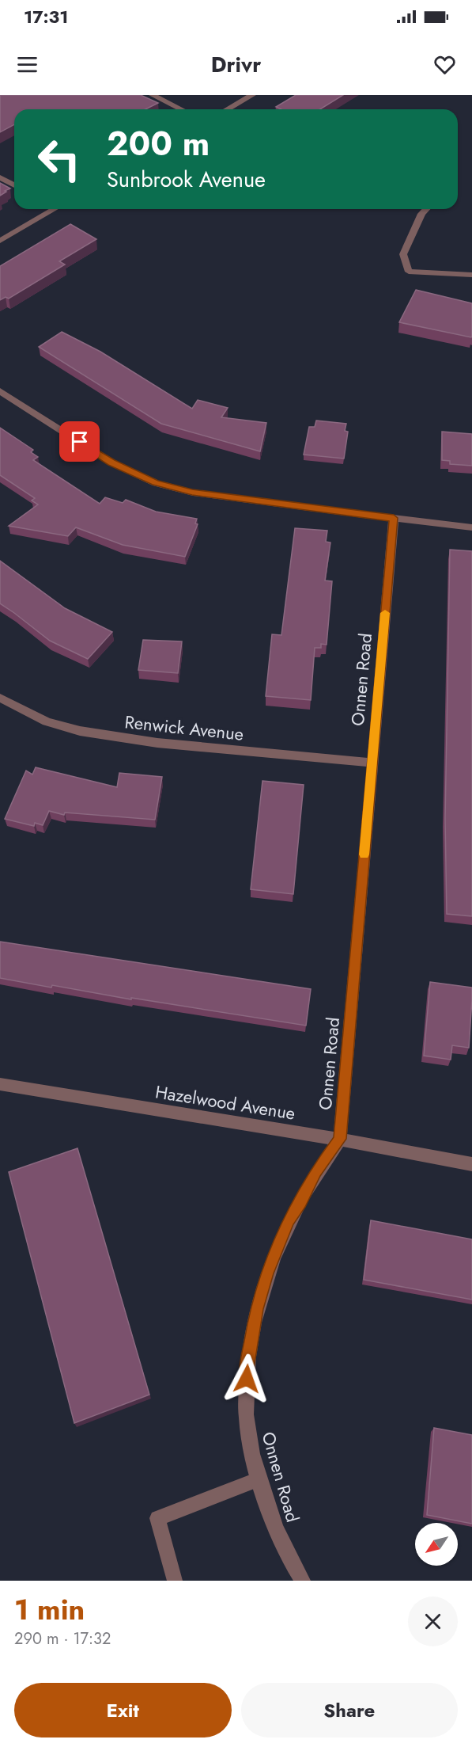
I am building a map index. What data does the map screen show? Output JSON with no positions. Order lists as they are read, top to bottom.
{
  "streets": {
    "street": ["Onnen Road", "Renwick Avenue", "Hazelwood Avenue"]
  },
  "crossings": [
    ["Onnen Road", "Renwick Avenue"],
    ["Onnen Road", "Hazelwood Avenue"]
  ],
  "north": "bottom left",
  "page": {
    "status": "17:31",
    "header": "Drivr",
    "turn": ["200 m", "Sunbrook Avenue"],
    "heading": ["1 min", "290 m · 17:32"],
    "buttons": ["Exit", "Share"]
  }
}
